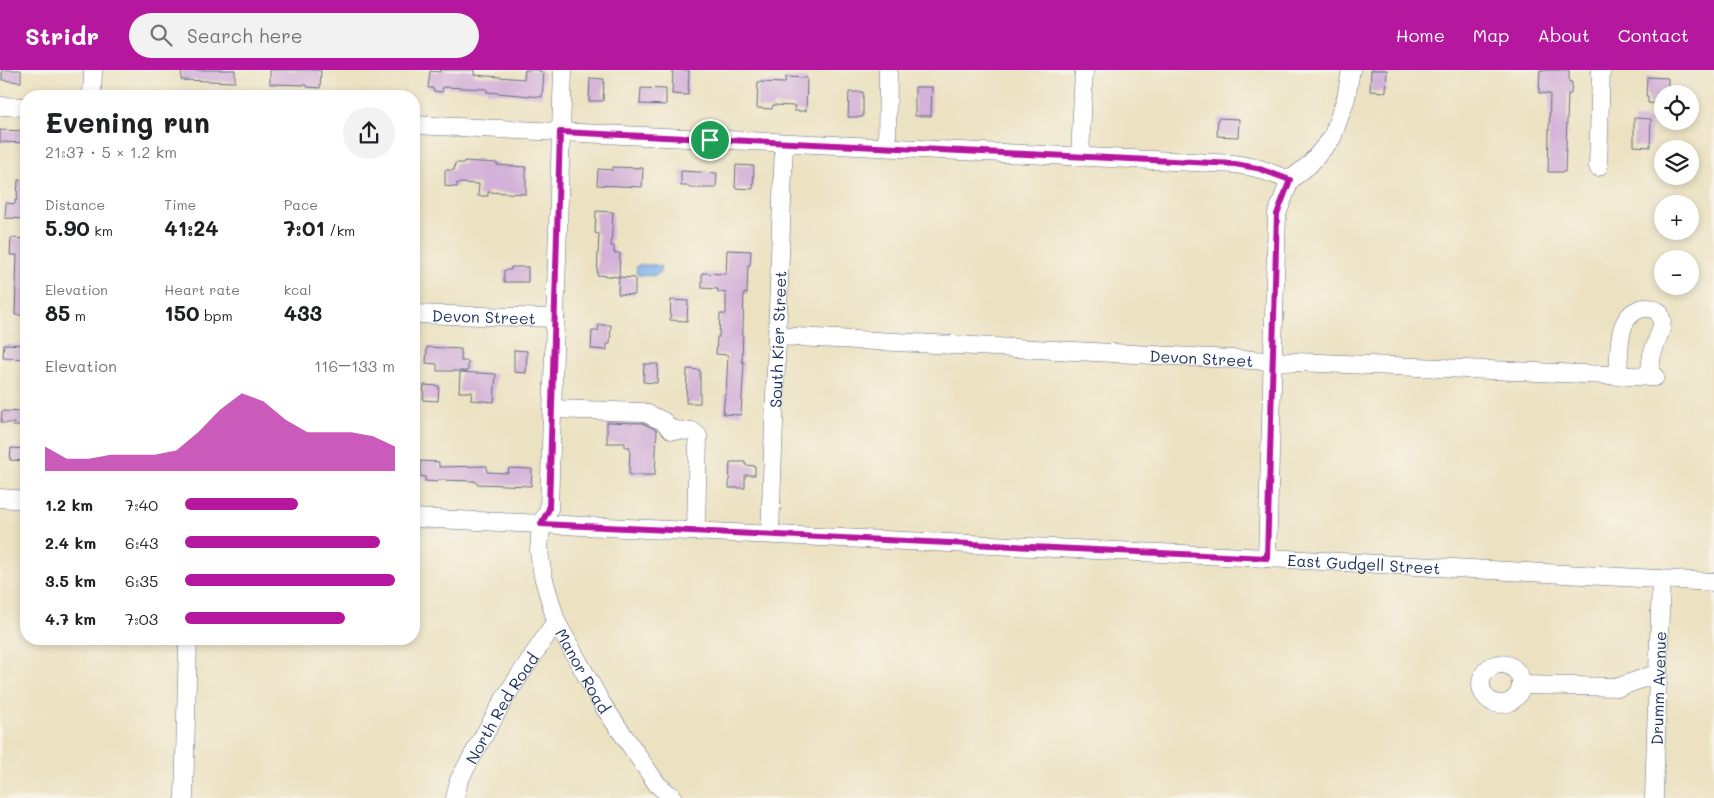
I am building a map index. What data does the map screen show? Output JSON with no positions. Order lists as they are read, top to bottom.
{
  "streets": {
    "street": [
      "Devon Street",
      "South Kier Street",
      "East Gudgell Street",
      "Manor Road",
      "Drumm Avenue",
      "North Red Road"
    ]
  },
  "crossings": [
    ["Devon Street", "South Kier Street"],
    ["Devon Street", "Manor Road"],
    ["South Kier Street", "East Gudgell Street"],
    ["East Gudgell Street", "Manor Road"],
    ["East Gudgell Street", "Drumm Avenue"],
    ["Manor Road", "North Red Road"]
  ],
  "page": {
    "header": "Stridr",
    "search": "Search here",
    "nav": [
      "Home",
      "Map",
      "About",
      "Contact"
    ],
    "map_buttons": ["+", "−"],
    "heading": ["Evening run", "21:37 · 5 × 1.2 km"],
    "stats": [
      ["Distance", "5.90 km"],
      ["Time", "41:24"],
      ["Pace", "7:01 /km"],
      ["Elevation", "85 m"],
      ["Heart rate", "150 bpm"],
      ["kcal", "433"]
    ],
    "chart": ["Elevation", "116–133 m"],
    "list": [
      {
        "name": "1.2 km",
        "note": "7:40"
      },
      {
        "name": "2.4 km",
        "note": "6:43"
      },
      {
        "name": "3.5 km",
        "note": "6:35"
      },
      {
        "name": "4.7 km",
        "note": "7:03"
      }
    ]
  }
}
